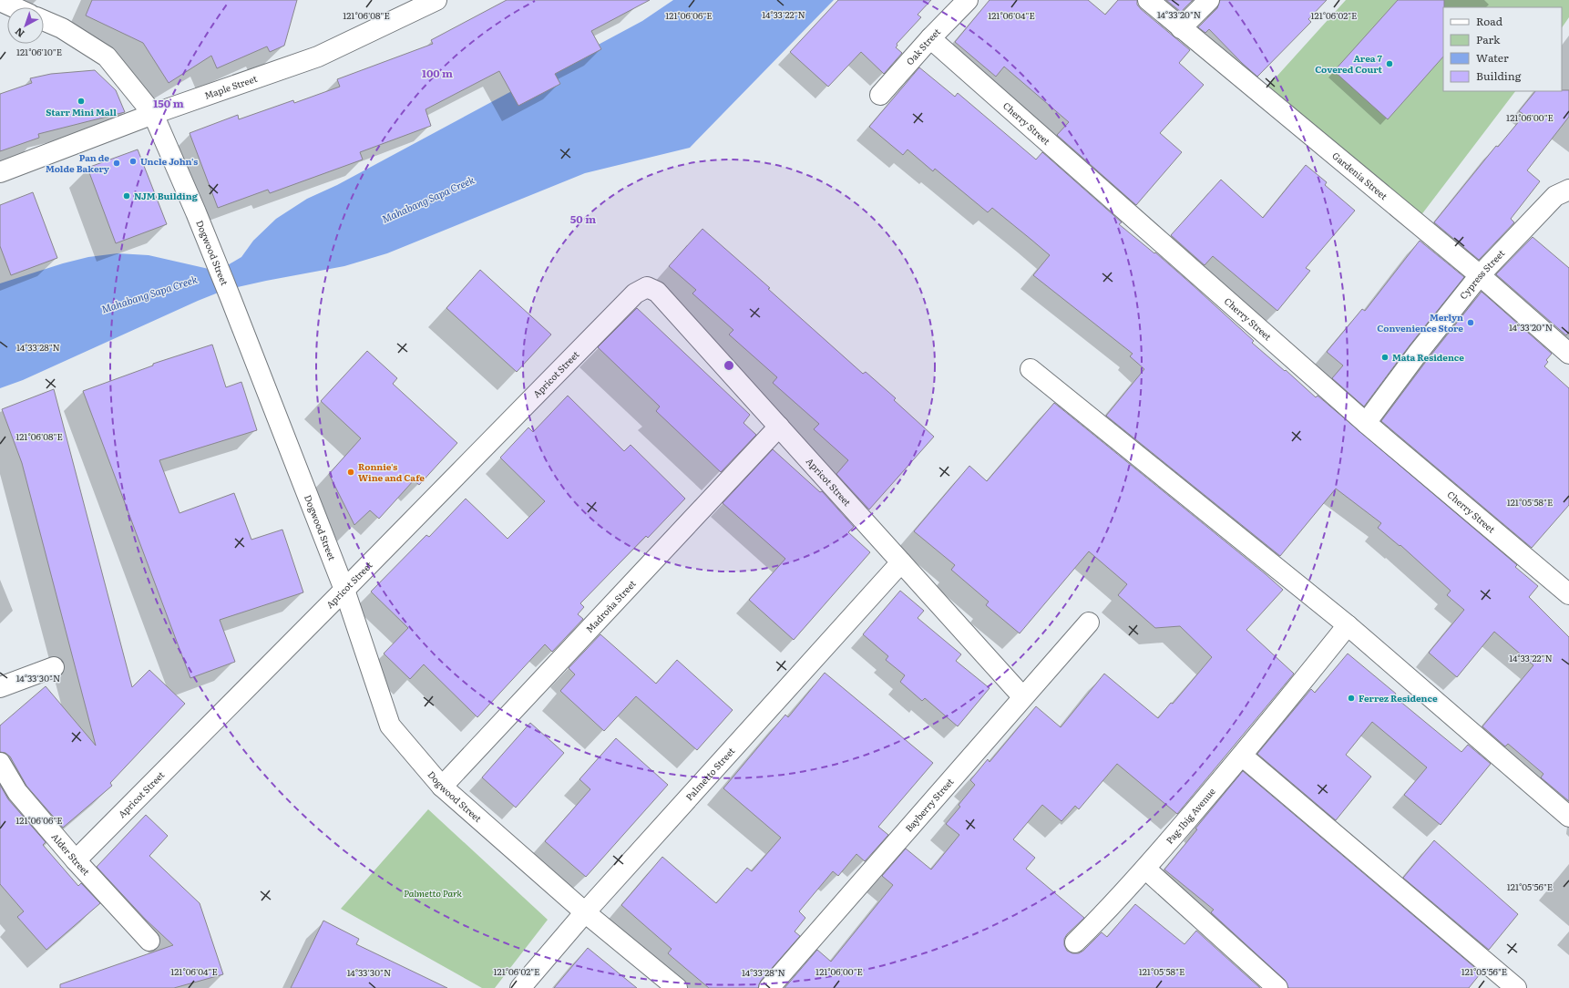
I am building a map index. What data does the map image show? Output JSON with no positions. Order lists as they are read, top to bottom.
{
  "streets": {
    "street": [
      "Oak Street",
      "Maple Street",
      "Cherry Street",
      "Gardenia Street",
      "Dogwood Street",
      "Cypress Street",
      "Apricot Street",
      "Madroña Street",
      "Palmetto Street",
      "Bayberry Street",
      "Pag-Ibig Avenue",
      "Alder Street"
    ]
  },
  "crossings": [
    ["Oak Street", "Cherry Street"],
    ["Maple Street", "Dogwood Street"],
    ["Cherry Street", "Cypress Street"],
    ["Gardenia Street", "Cypress Street"],
    ["Dogwood Street", "Apricot Street"],
    ["Dogwood Street", "Madroña Street"],
    ["Dogwood Street", "Palmetto Street"],
    ["Apricot Street", "Madroña Street"],
    ["Apricot Street", "Palmetto Street"],
    ["Apricot Street", "Bayberry Street"],
    ["Apricot Street", "Alder Street"]
  ],
  "water": ["Mahabang Sapa Creek"],
  "parks": ["Palmetto Park"],
  "places": [
    "Area 7 Covered Court",
    "Starr Mini Mall",
    "Uncle John's",
    "Pan de Molde Bakery",
    "NJM Building",
    "Merlyn Convenience Store",
    "Mata Residence",
    "Ronnie's Wine and Cafe",
    "Ferrez Residence"
  ],
  "legend": [
    "Road",
    "Park",
    "Water",
    "Building"
  ],
  "north": "bottom left",
  "coordinates": [
    "14°33'22\"N",
    "14°33'20\"N",
    "121°06'08\"E",
    "121°06'06\"E",
    "121°06'04\"E",
    "121°06'02\"E",
    "121°06'10\"E",
    "121°06'00\"E",
    "14°33'28\"N",
    "121°05'58\"E",
    "14°33'30\"N",
    "121°05'56\"E"
  ],
  "rings": ["100 m", "150 m", "50 m"]
}
